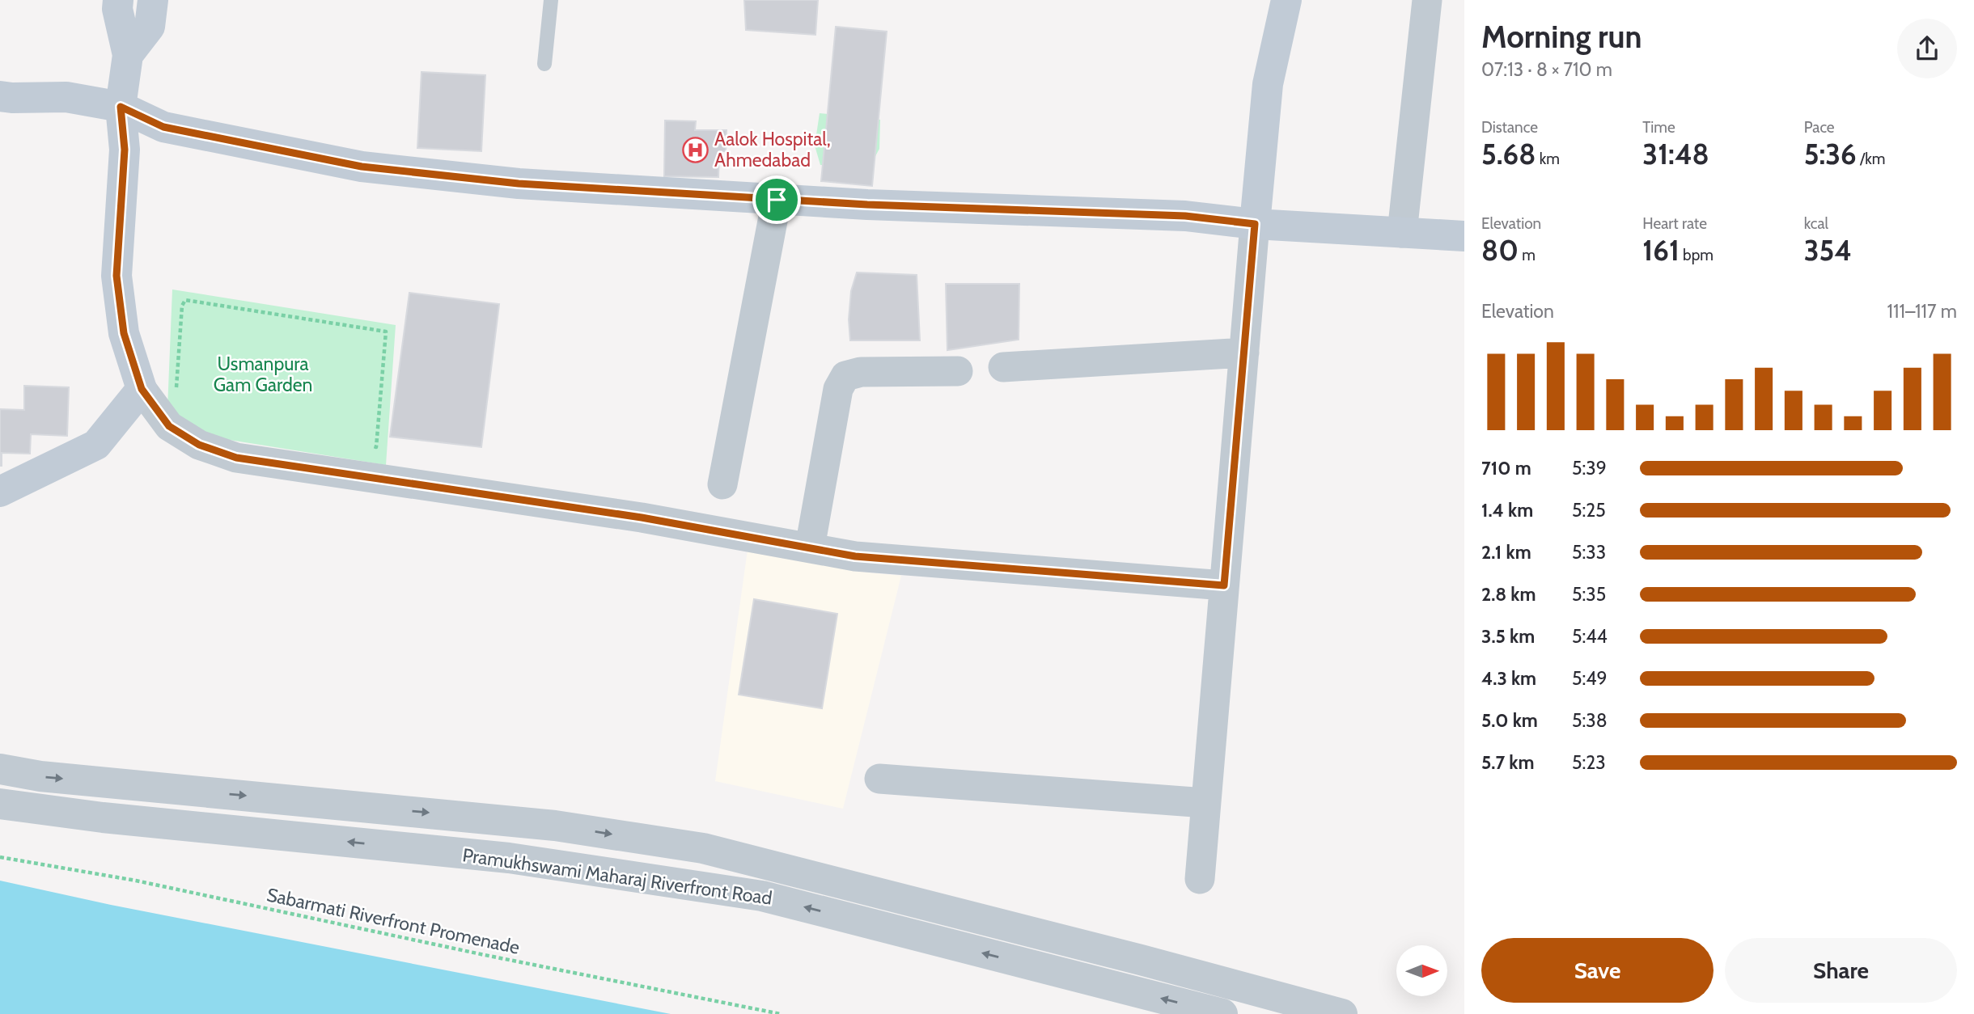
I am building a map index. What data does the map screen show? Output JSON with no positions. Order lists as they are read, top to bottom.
{
  "streets": {
    "street": ["Pramukhswami Maharaj Riverfront Road"],
    "path": ["Sabarmati Riverfront Promenade"]
  },
  "parks": ["Usmanpura Gam Garden"],
  "places": {
    "hospital": ["Aalok Hospital, Ahmedabad"]
  },
  "north": "right",
  "page": {
    "heading": ["Morning run", "07:13 · 8 × 710 m"],
    "stats": [
      ["Distance", "5.68 km"],
      ["Time", "31:48"],
      ["Pace", "5:36 /km"],
      ["Elevation", "80 m"],
      ["Heart rate", "161 bpm"],
      ["kcal", "354"]
    ],
    "chart": ["Elevation", "111–117 m"],
    "list": [
      {
        "name": "710 m",
        "note": "5:39"
      },
      {
        "name": "1.4 km",
        "note": "5:25"
      },
      {
        "name": "2.1 km",
        "note": "5:33"
      },
      {
        "name": "2.8 km",
        "note": "5:35"
      },
      {
        "name": "3.5 km",
        "note": "5:44"
      },
      {
        "name": "4.3 km",
        "note": "5:49"
      },
      {
        "name": "5.0 km",
        "note": "5:38"
      },
      {
        "name": "5.7 km",
        "note": "5:23"
      }
    ],
    "buttons": ["Save", "Share"]
  }
}
